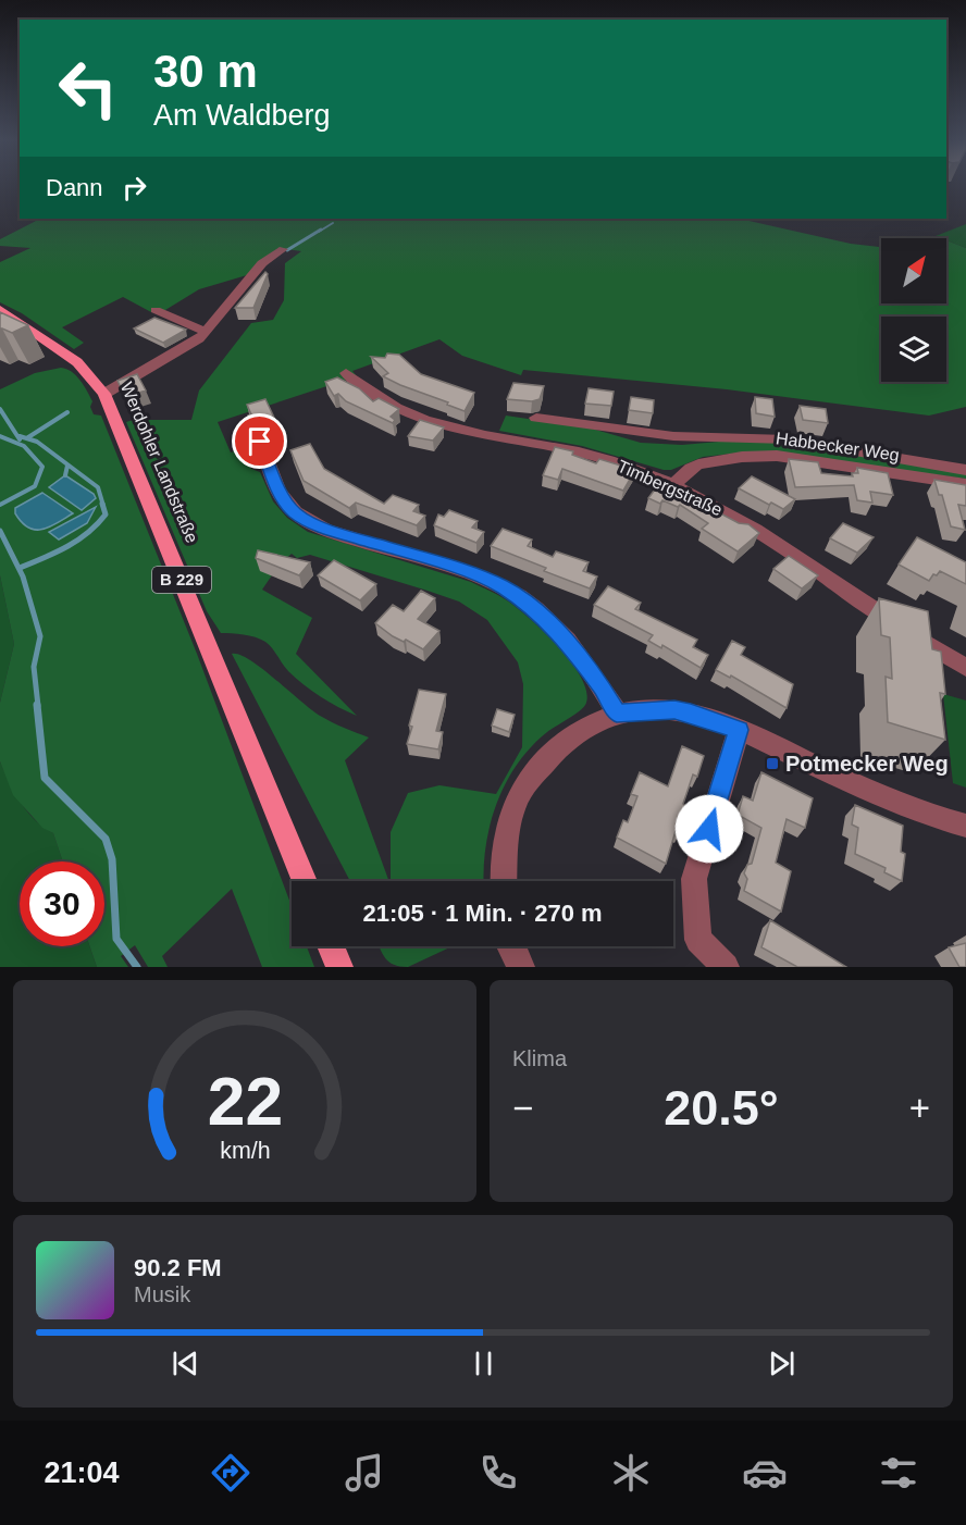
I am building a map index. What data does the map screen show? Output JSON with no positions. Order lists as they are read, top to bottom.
{
  "streets": {
    "main road": ["Werdohler Landstraße", "B 229"],
    "street": ["Habbecker Weg", "Timbergstraße"]
  },
  "crossings": [
    ["Habbecker Weg", "Timbergstraße"]
  ],
  "places": {
    "transit": ["Potmecker Weg"]
  },
  "north": "top right",
  "page": {
    "turn": ["30 m", "Am Waldberg"],
    "then": "Dann",
    "limit": "30",
    "trip": "21:05 · 1 Min. · 270 m",
    "tile": "Klima",
    "heat": ["−", "20.5°", "+"],
    "song": ["90.2 FM", "Musik"],
    "tabs": "21:04",
    "gauge": ["22", "km/h"]
  }
}
